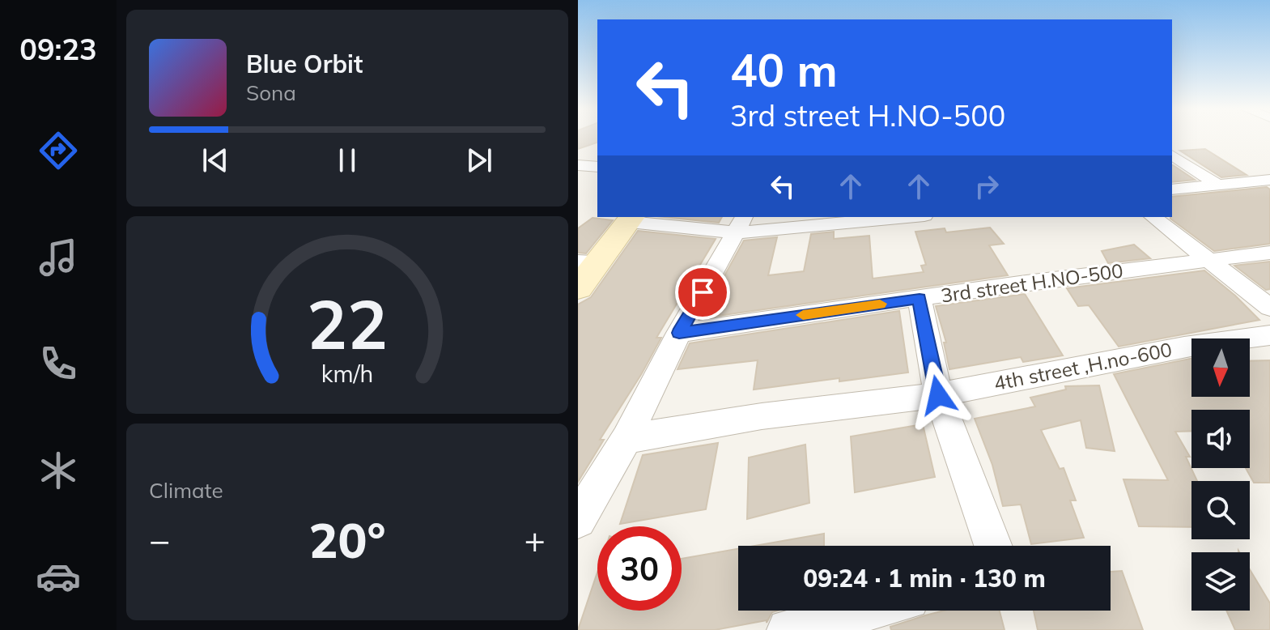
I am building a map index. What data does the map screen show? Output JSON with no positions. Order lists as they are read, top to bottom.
{
  "streets": {
    "street": ["3rd street H.NO-500", "4th street ,H.no-600"]
  },
  "north": "bottom",
  "page": {
    "tabs": "09:23",
    "turn": ["40 m", "3rd street H.NO-500"],
    "song": ["Blue Orbit", "Sona"],
    "tile": "Climate",
    "heat": ["−", "20°", "+"],
    "limit": "30",
    "trip": "09:24 · 1 min · 130 m",
    "gauge": ["22", "km/h"]
  }
}
